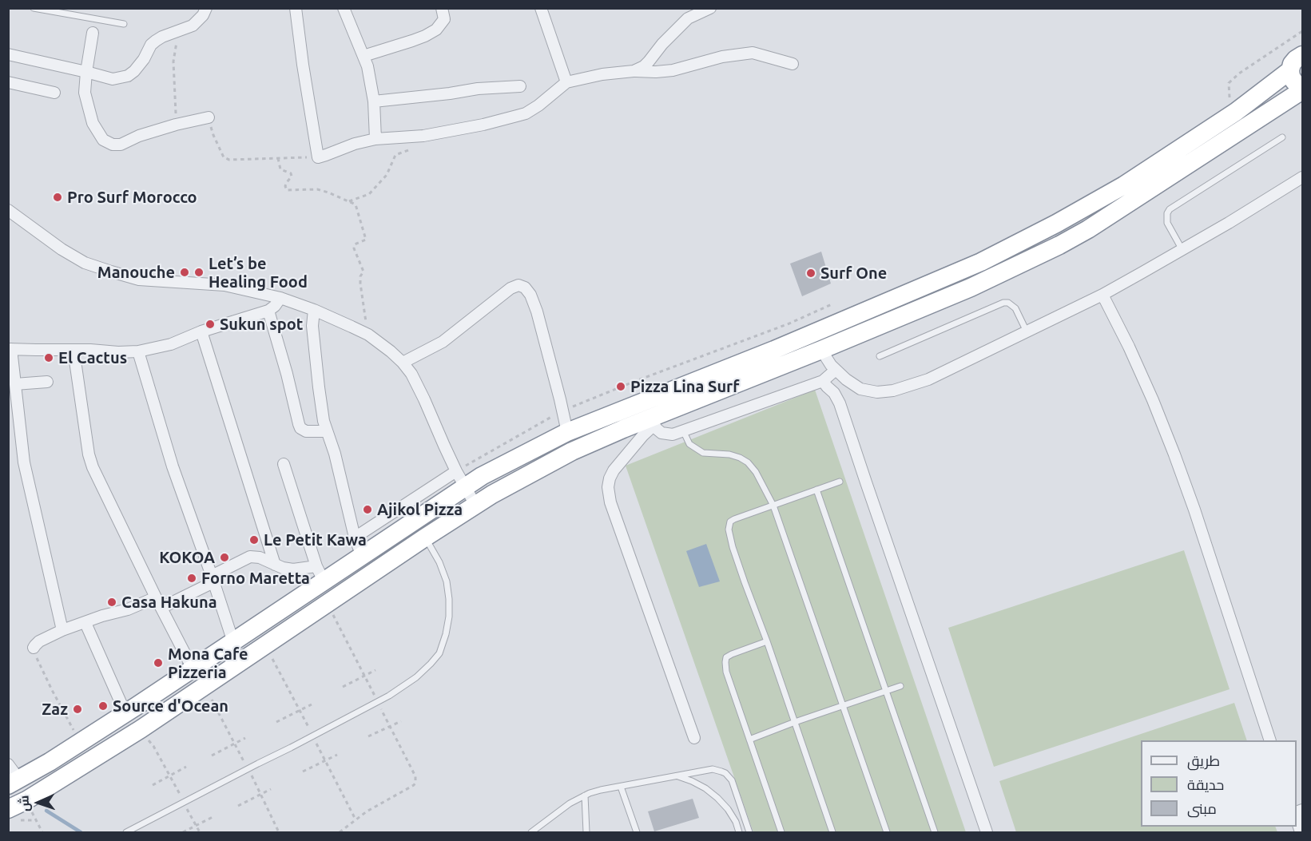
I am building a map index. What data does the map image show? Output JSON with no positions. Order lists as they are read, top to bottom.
{
  "places": [
    "Pro Surf Morocco",
    "Manouche",
    "Let’s be Healing Food",
    "Surf One",
    "Sukun spot",
    "El Cactus",
    "Pizza Lina Surf",
    "Ajikol Pizza",
    "Le Petit Kawa",
    "KOKOA",
    "Forno Maretta",
    "Casa Hakuna",
    "Mona Cafe Pizzeria",
    "Source d'Ocean",
    "Zaz"
  ],
  "legend": ["طريق", "حديقة", "مبنى"],
  "north": "left"
}
